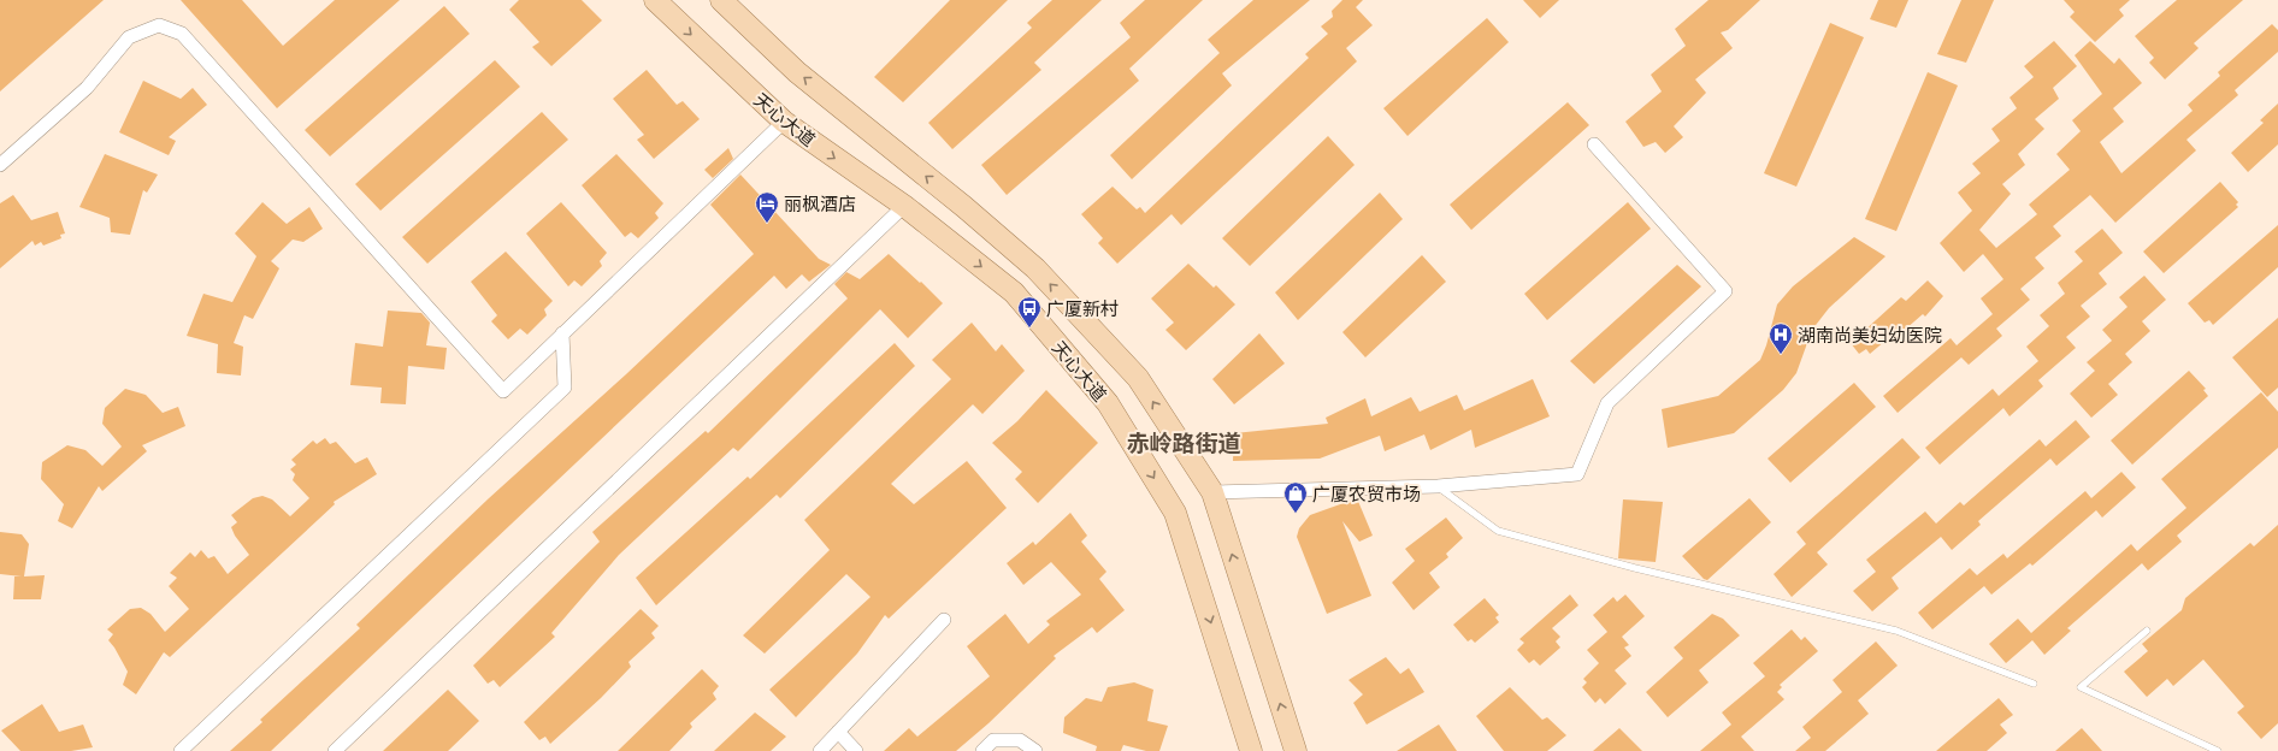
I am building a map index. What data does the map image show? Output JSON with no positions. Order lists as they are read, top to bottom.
{
  "streets": {
    "main road": ["天心大道"]
  },
  "districts": ["赤岭路街道"],
  "places": {
    "hotel": ["丽枫酒店"],
    "bus stop": ["广厦新村"],
    "hospital": ["湖南尚美妇幼医院"],
    "shop": ["广厦农贸市场"]
  }
}
